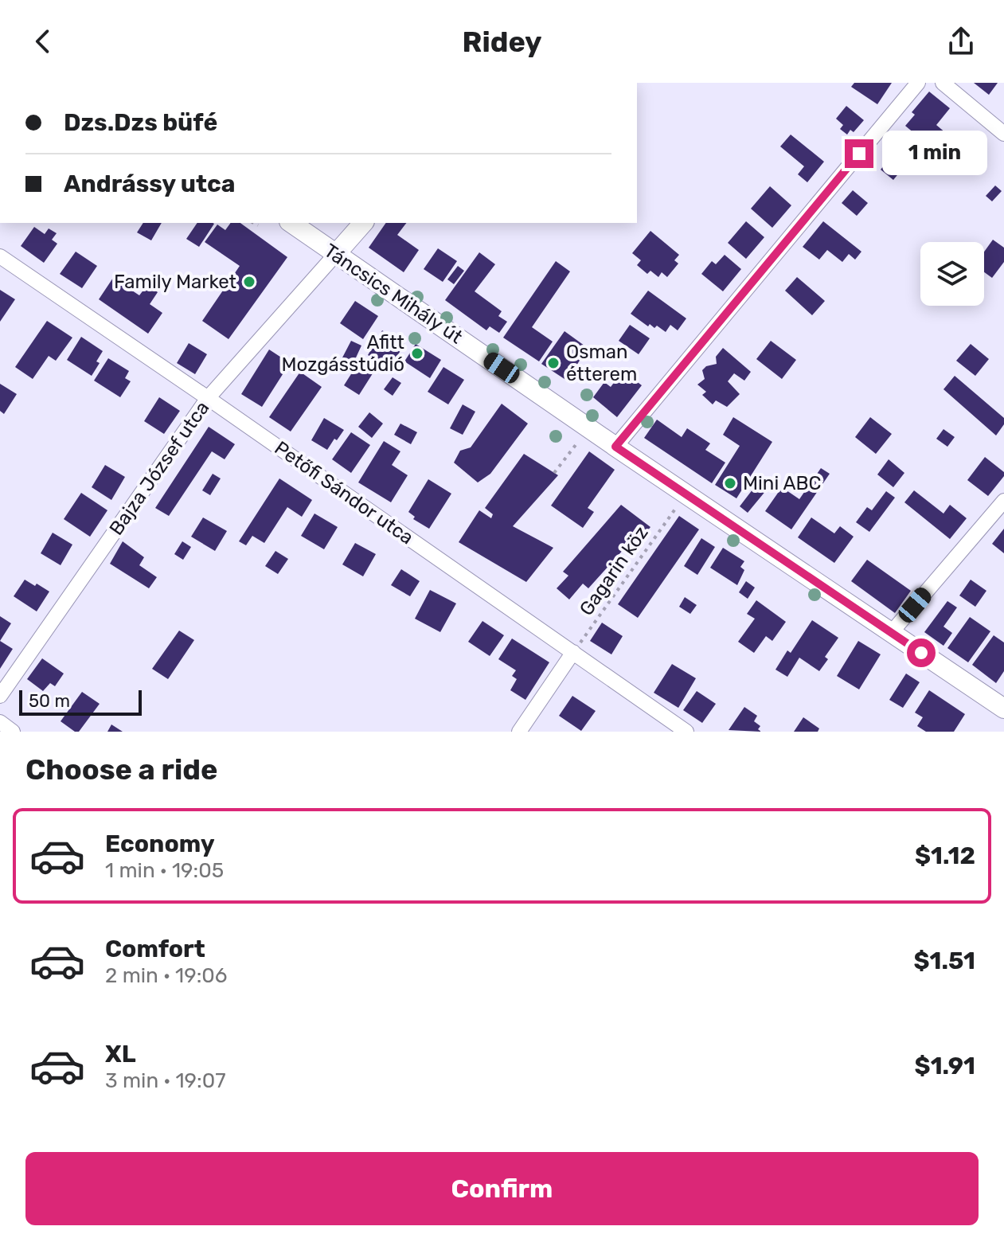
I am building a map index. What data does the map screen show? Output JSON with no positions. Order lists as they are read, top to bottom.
{
  "streets": {
    "street": ["Táncsics Mihály út", "Bajza József utca", "Petőfi Sándor utca"],
    "path": ["Gagarin köz"]
  },
  "crossings": [
    ["Táncsics Mihály út", "Bajza József utca"],
    ["Bajza József utca", "Petőfi Sándor utca"],
    ["Petőfi Sándor utca", "Gagarin köz"]
  ],
  "places": [
    "Family Market",
    "Afitt Mozgásstúdió",
    "Osman étterem",
    "Mini ABC"
  ],
  "scale_bar": "50 m",
  "page": {
    "header": "Ridey",
    "banner": ["Dzs.Dzs büfé", "Andrássy utca"],
    "bubble": "1 min",
    "scale": "50 m",
    "heading": "Choose a ride",
    "list": [
      {
        "name": "Economy",
        "note": "1 min · 19:05",
        "value": "$1.12"
      },
      {
        "name": "Comfort",
        "note": "2 min · 19:06",
        "value": "$1.51"
      },
      {
        "name": "XL",
        "note": "3 min · 19:07",
        "value": "$1.91"
      }
    ],
    "buttons": "Confirm"
  }
}
